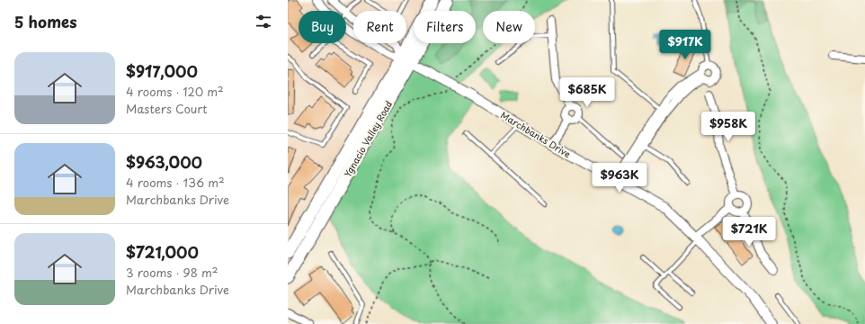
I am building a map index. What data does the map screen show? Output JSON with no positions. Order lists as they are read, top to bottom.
{
  "streets": {
    "highway": ["Ygnacio Valley Road"],
    "street": ["Marchbanks Drive"]
  },
  "crossings": [
    ["Marchbanks Drive", "Ygnacio Valley Road"]
  ],
  "page": {
    "heading": "5 homes",
    "chip": [
      "Buy",
      "Rent",
      "Filters",
      "New"
    ],
    "price": [
      "$917K",
      "$685K",
      "$958K",
      "$963K",
      "$721K"
    ],
    "list": [
      {
        "name": "$917,000",
        "note": "4 rooms · 120 m² · Masters Court"
      },
      {
        "name": "$963,000",
        "note": "4 rooms · 136 m² · Marchbanks Drive"
      },
      {
        "name": "$721,000",
        "note": "3 rooms · 98 m² · Marchbanks Drive"
      }
    ]
  }
}
